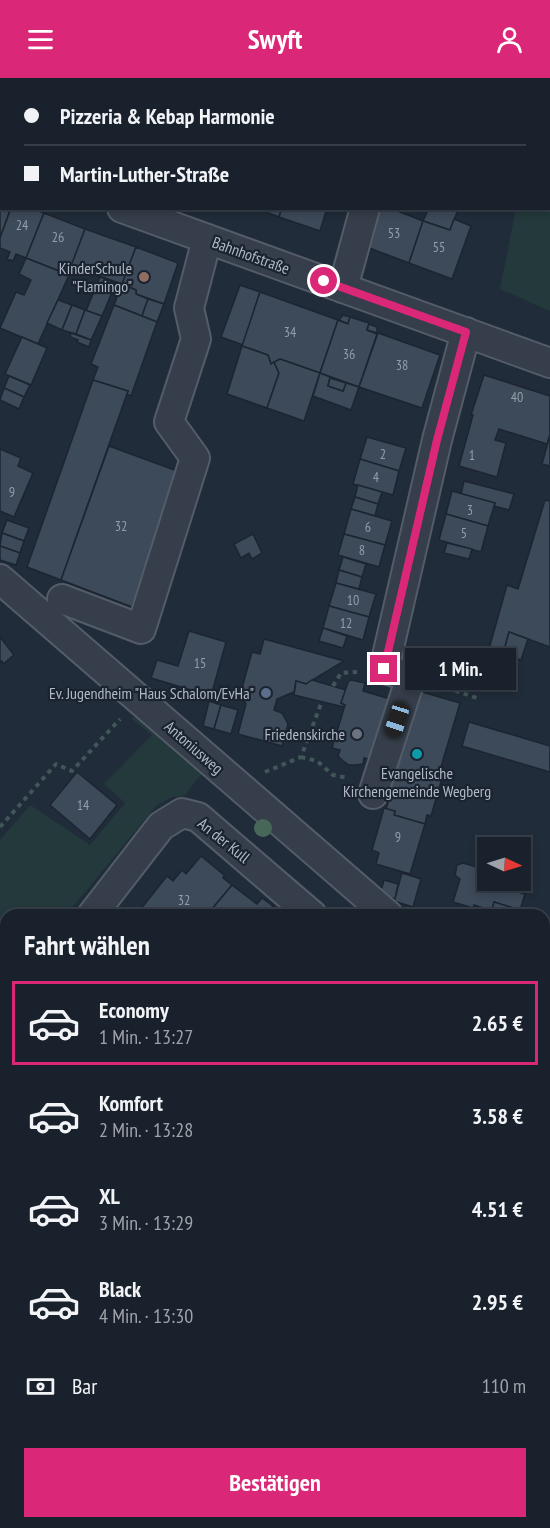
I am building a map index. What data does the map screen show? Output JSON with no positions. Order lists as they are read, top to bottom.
{
  "streets": {
    "street": ["Bahnhofstraße", "Antoniusweg", "An der Kull"]
  },
  "places": [
    "KinderSchule \"Flamingo\"",
    "Ev. Jugendheim \"Haus Schalom/EvHa\"",
    "Friedenskirche",
    "Evangelische Kirchengemeinde Wegberg"
  ],
  "house_numbers": [
    "24",
    "53",
    "26",
    "55",
    "34",
    "36",
    "38",
    "40",
    "2",
    "1",
    "4",
    "9",
    "3",
    "32",
    "6",
    "5",
    "8",
    "10",
    "12",
    "15",
    "14",
    "9",
    "32"
  ],
  "north": "right",
  "page": {
    "header": "Swyft",
    "banner": ["Pizzeria & Kebap Harmonie", "Martin-Luther-Straße"],
    "bubble": "1 Min.",
    "heading": "Fahrt wählen",
    "list": [
      {
        "name": "Economy",
        "note": "1 Min. · 13:27",
        "value": "2.65 €"
      },
      {
        "name": "Komfort",
        "note": "2 Min. · 13:28",
        "value": "3.58 €"
      },
      {
        "name": "XL",
        "note": "3 Min. · 13:29",
        "value": "4.51 €"
      },
      {
        "name": "Black",
        "note": "4 Min. · 13:30",
        "value": "2.95 €"
      }
    ],
    "pay": ["Bar", "110 m"],
    "buttons": "Bestätigen"
  }
}
